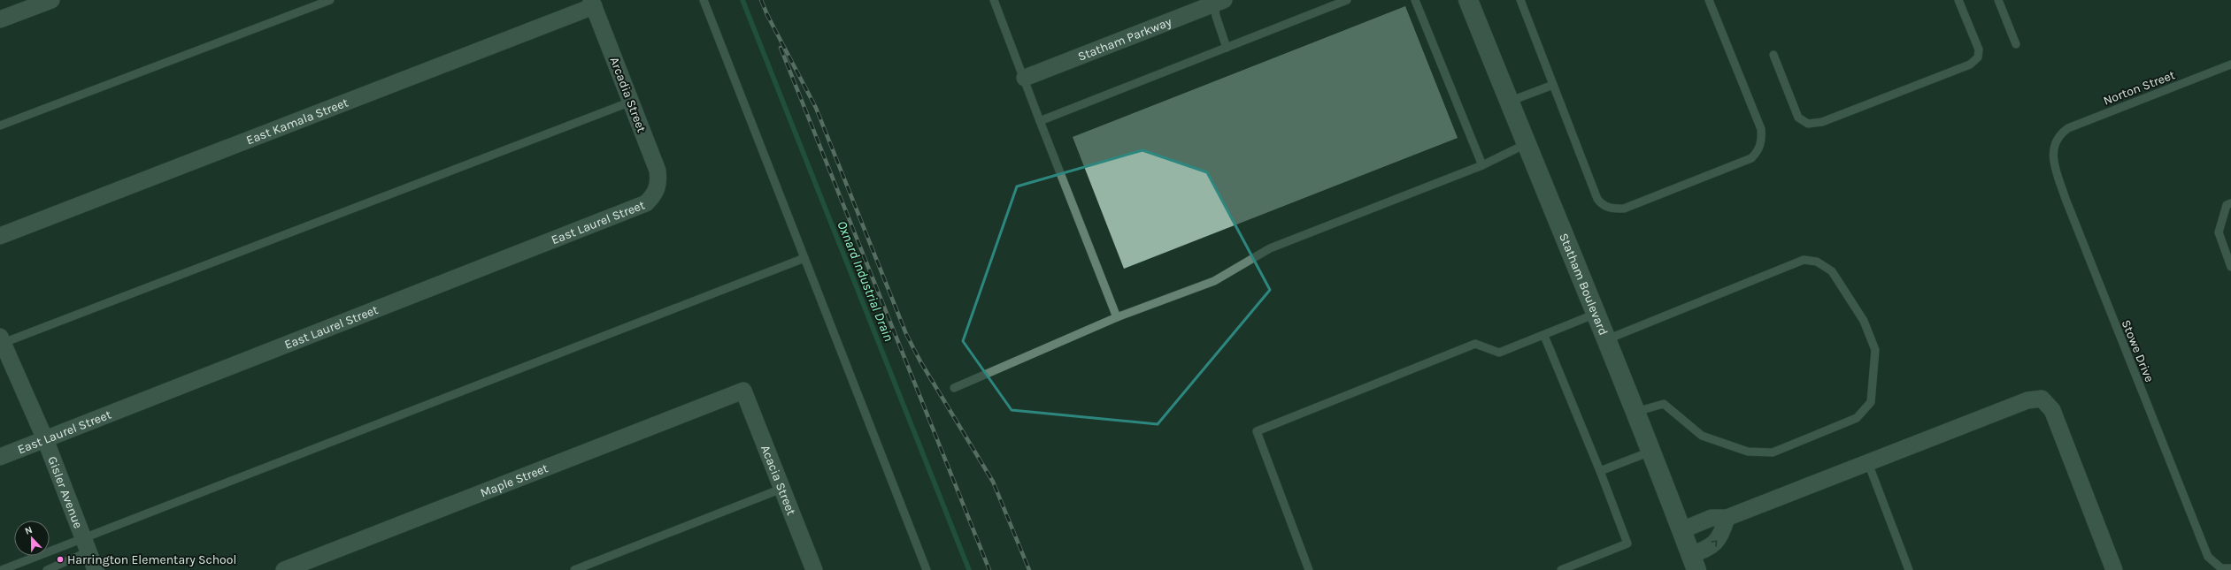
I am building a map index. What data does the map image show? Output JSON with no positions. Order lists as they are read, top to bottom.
{
  "streets": {
    "street": [
      "Statham Parkway",
      "Arcadia Street",
      "East Kamala Street",
      "East Laurel Street",
      "Statham Boulevard",
      "Maple Street",
      "Acacia Street",
      "Gisler Avenue"
    ],
    "lane": ["Norton Street", "Stowe Drive"]
  },
  "crossings": [
    ["Norton Street", "Stowe Drive"],
    ["Arcadia Street", "East Kamala Street"],
    ["Arcadia Street", "East Laurel Street"],
    ["East Laurel Street", "Gisler Avenue"],
    ["Maple Street", "Acacia Street"]
  ],
  "water": ["Oxnard Industrial Drain"],
  "places": ["Harrington Elementary School"],
  "north": "top"
}
